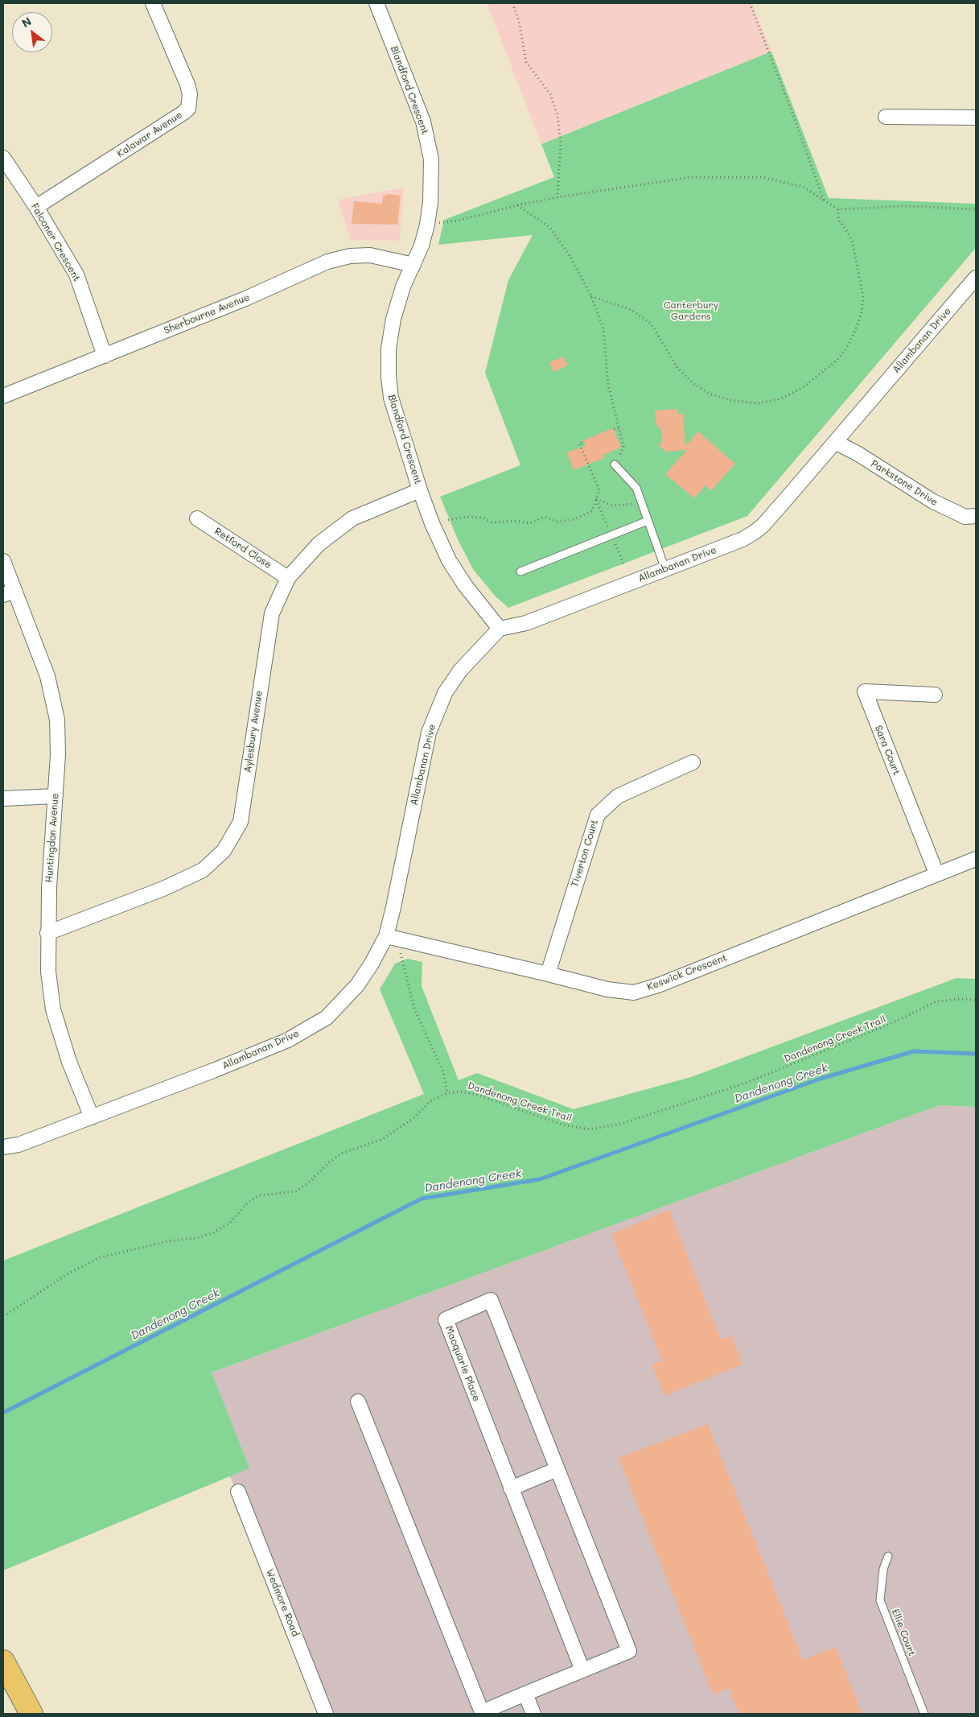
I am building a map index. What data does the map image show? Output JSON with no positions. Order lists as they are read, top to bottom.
{
  "streets": {
    "street": [
      "Blandford Crescent",
      "Kalawar Avenue",
      "Falconer Crescent",
      "Sherbourne Avenue",
      "Allambanan Drive",
      "Parkstone Drive",
      "Retford Close",
      "Aylesbury Avenue",
      "Sara Court",
      "Huntingdon Avenue",
      "Tiverton Court",
      "Keswick Crescent",
      "Macquarie Place",
      "Wedmore Road"
    ],
    "lane": ["Ellie Court"],
    "path": ["Dandenong Creek Trail"]
  },
  "crossings": [
    ["Blandford Crescent", "Sherbourne Avenue"],
    ["Blandford Crescent", "Allambanan Drive"],
    ["Blandford Crescent", "Aylesbury Avenue"],
    ["Kalawar Avenue", "Falconer Crescent"],
    ["Falconer Crescent", "Sherbourne Avenue"],
    ["Allambanan Drive", "Parkstone Drive"],
    ["Allambanan Drive", "Huntingdon Avenue"],
    ["Allambanan Drive", "Keswick Crescent"],
    ["Retford Close", "Aylesbury Avenue"],
    ["Aylesbury Avenue", "Huntingdon Avenue"],
    ["Sara Court", "Keswick Crescent"],
    ["Tiverton Court", "Keswick Crescent"]
  ],
  "water": ["Dandenong Creek"],
  "parks": ["Canterbury Gardens"],
  "north": "top left"
}
